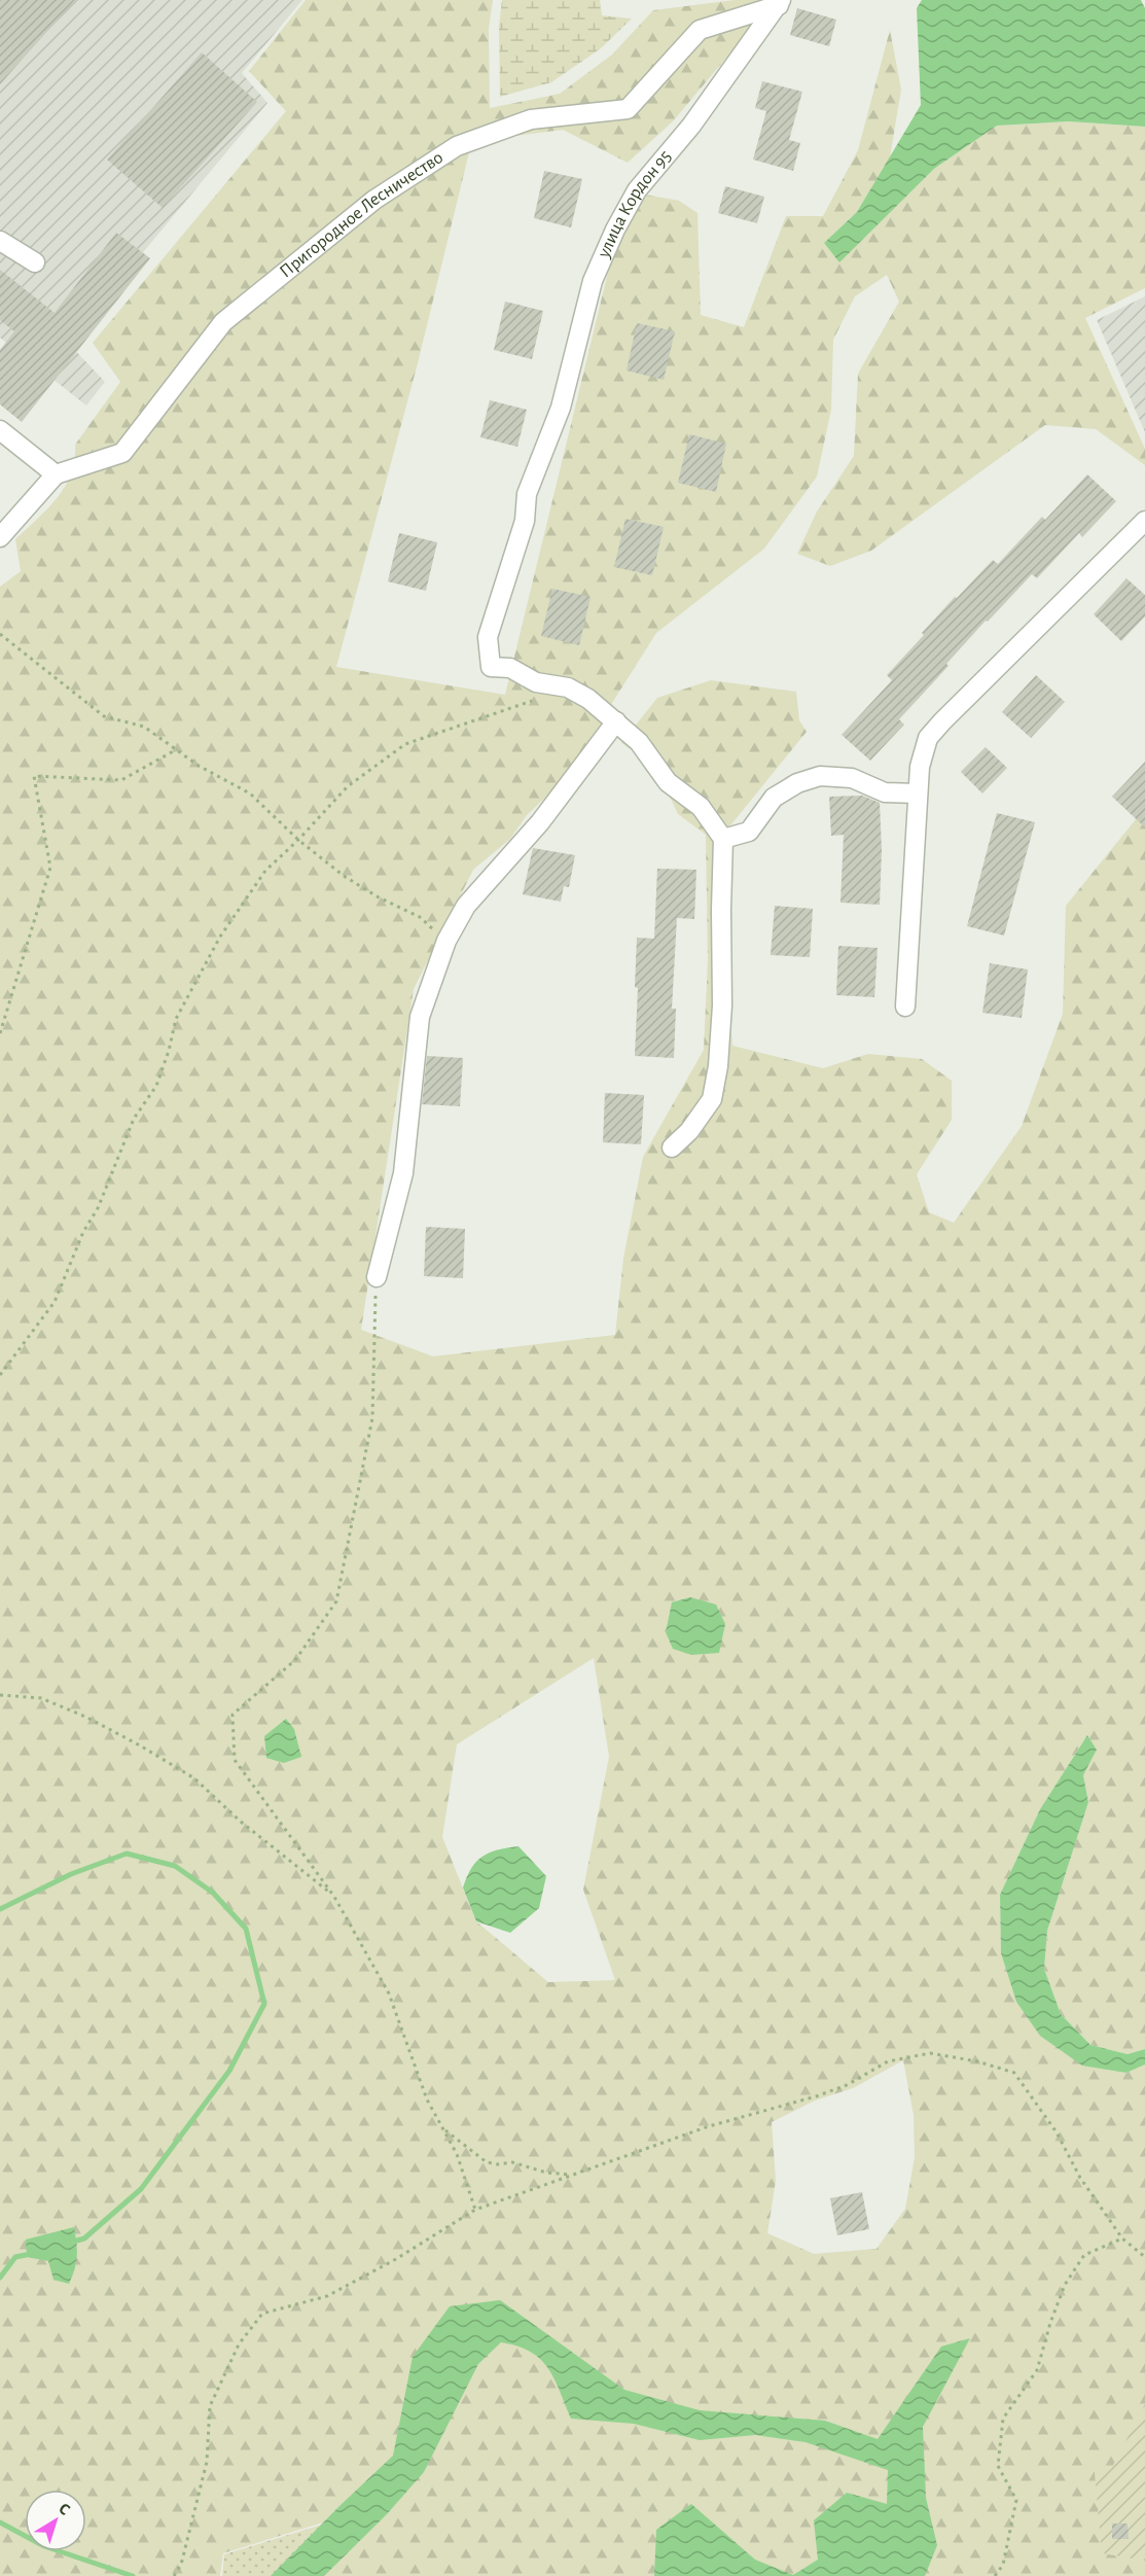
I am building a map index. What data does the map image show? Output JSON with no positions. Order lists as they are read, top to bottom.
{
  "streets": {
    "street": ["улица Кордон 95", "Пригородное Лесничество"]
  },
  "crossings": [
    ["улица Кордон 95", "Пригородное Лесничество"]
  ],
  "north": "top right"
}
